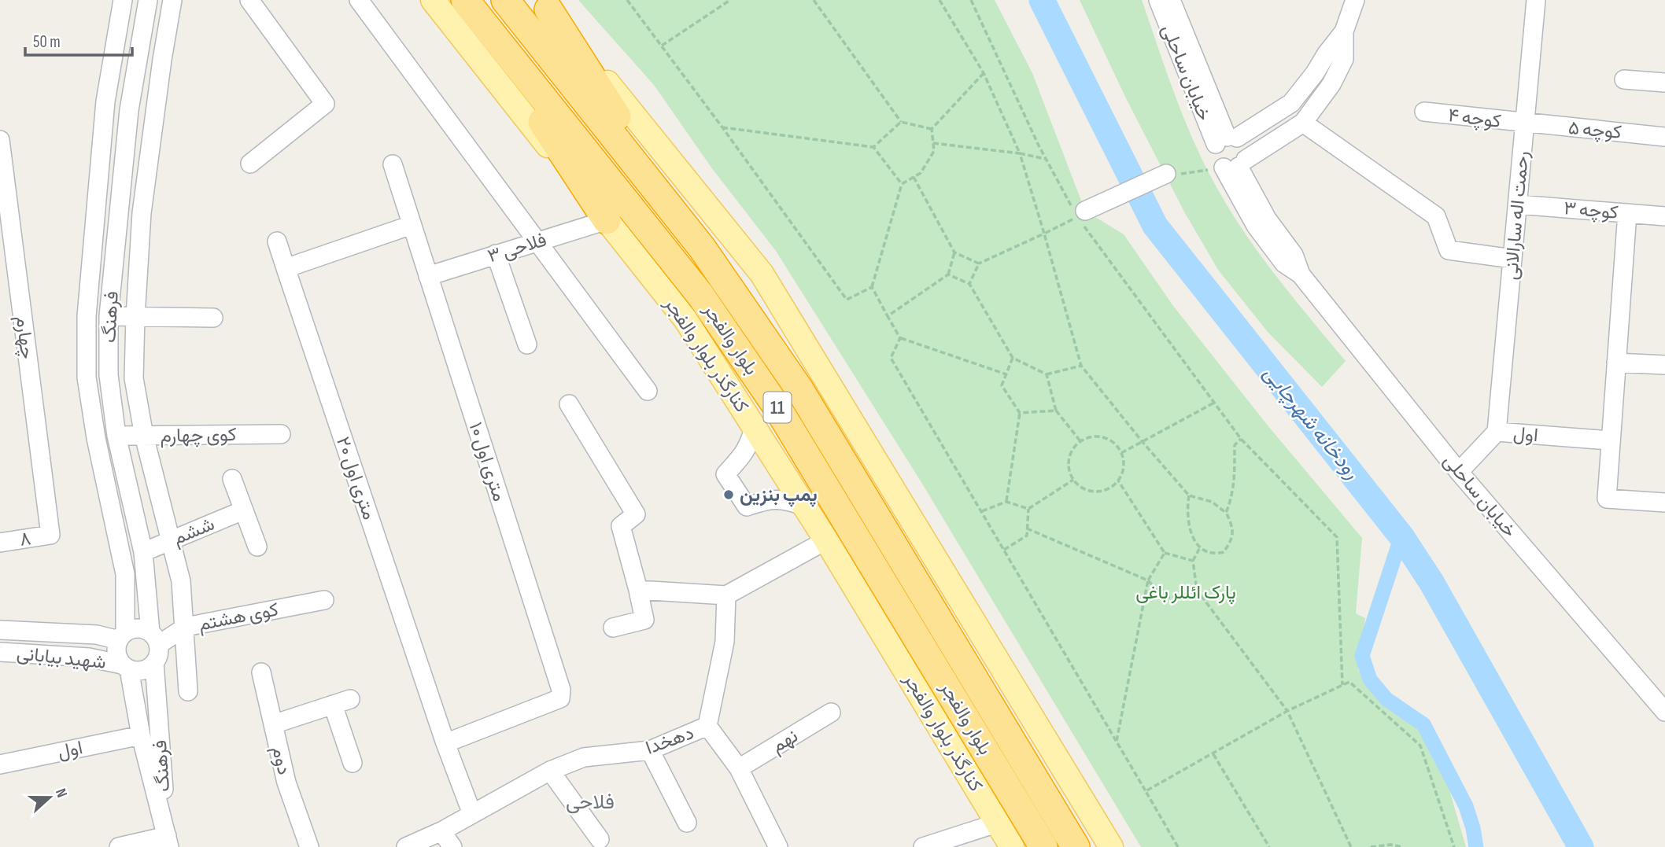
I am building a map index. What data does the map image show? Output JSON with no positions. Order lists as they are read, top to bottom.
{
  "streets": {
    "highway": ["بلوار والفجر", "11"],
    "main road": ["کنارگذر بلوار والفجر"],
    "street": [
      "خیابان ساحلی",
      "کوچه ۴",
      "کوچه ۵",
      "کوچه ۳",
      "رحمت اله سارالانی",
      "فلاحی ۳",
      "فرهنگ",
      "چهارم",
      "اول",
      "کوی چهارم",
      "۱۰ متری اول",
      "۲۰ متری اول",
      "ششم",
      "۸",
      "کوی هشتم",
      "شهید بیابانی",
      "دهخدا",
      "نهم",
      "دوم"
    ]
  },
  "crossings": [
    ["خیابان ساحلی", "اول"],
    ["کوچه ۴", "کوچه ۵"],
    ["کوچه ۴", "رحمت اله سارالانی"],
    ["کوچه ۵", "رحمت اله سارالانی"],
    ["کوچه ۳", "رحمت اله سارالانی"],
    ["رحمت اله سارالانی", "اول"],
    ["فلاحی ۳", "کنارگذر بلوار والفجر"],
    ["فلاحی ۳", "۱۰ متری اول"],
    ["فرهنگ", "اول"],
    ["فرهنگ", "کوی چهارم"],
    ["فرهنگ", "ششم"],
    ["فرهنگ", "کوی هشتم"],
    ["فرهنگ", "شهید بیابانی"],
    ["چهارم", "۸"],
    ["۱۰ متری اول", "۲۰ متری اول"],
    ["۲۰ متری اول", "دهخدا"],
    ["کوی هشتم", "شهید بیابانی"]
  ],
  "districts": ["فلاحی"],
  "water": ["رودخانه شهرچایی"],
  "parks": ["پارک ائللر باغی"],
  "places": ["پمپ بنزین"],
  "scale_bar": "50 m",
  "north": "right"
}
